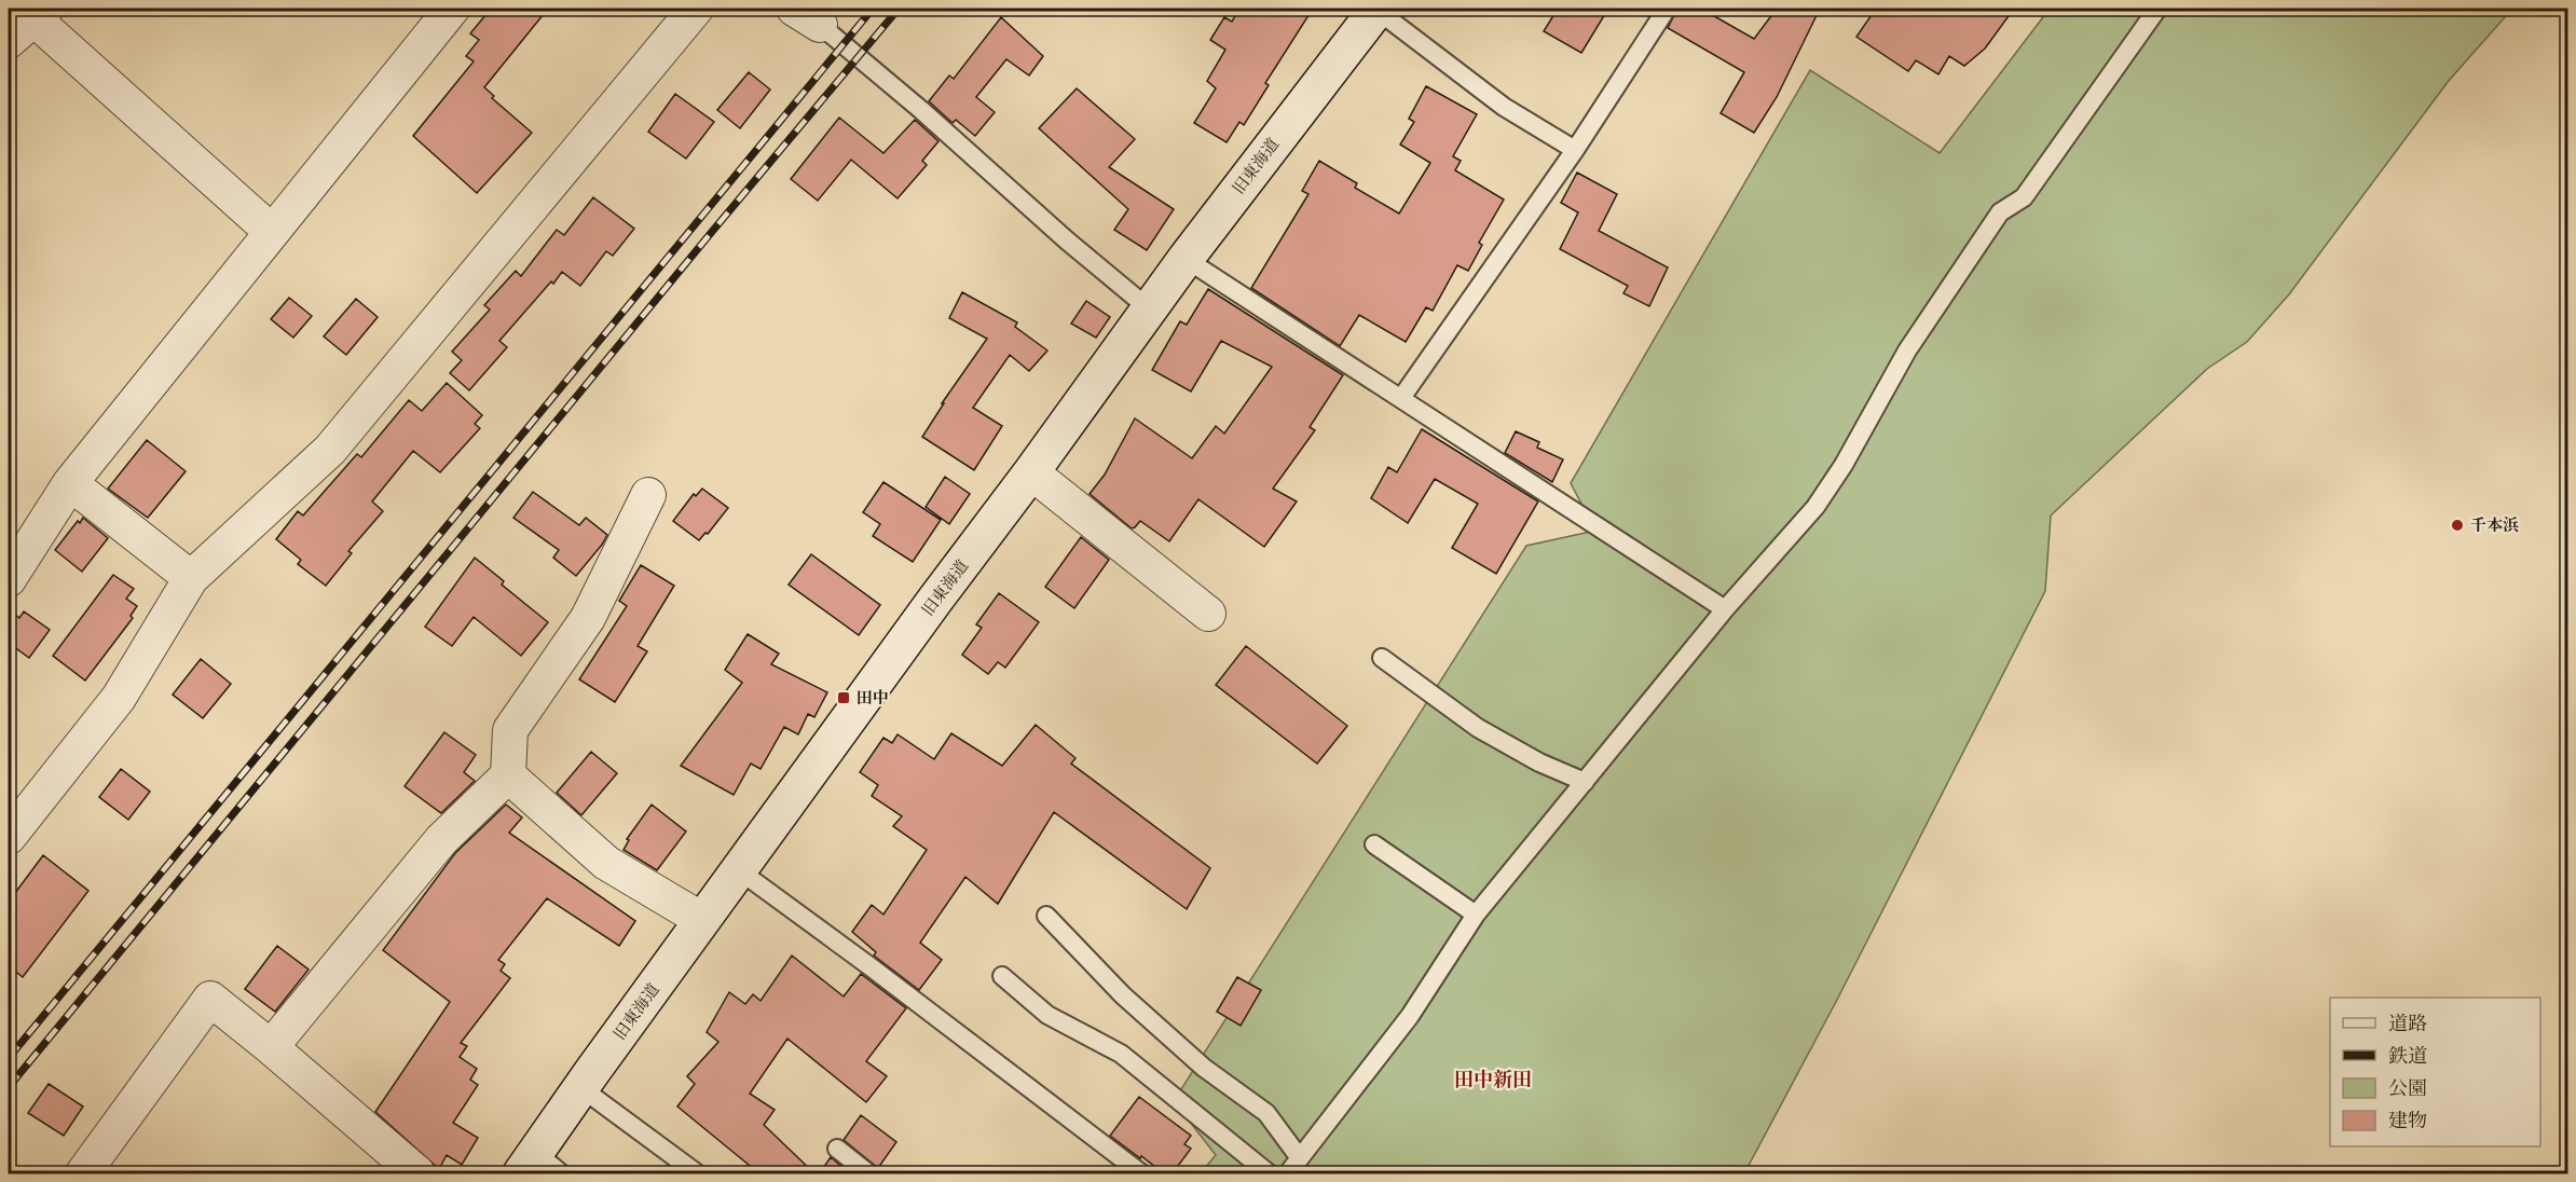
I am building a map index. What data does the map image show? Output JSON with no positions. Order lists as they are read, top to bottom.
{
  "streets": {
    "main road": ["旧東海道"]
  },
  "districts": ["田中新田"],
  "places": {
    "other": ["千本浜"],
    "transit": ["田中"]
  },
  "legend": [
    "道路",
    "鉄道",
    "公園",
    "建物"
  ]
}
